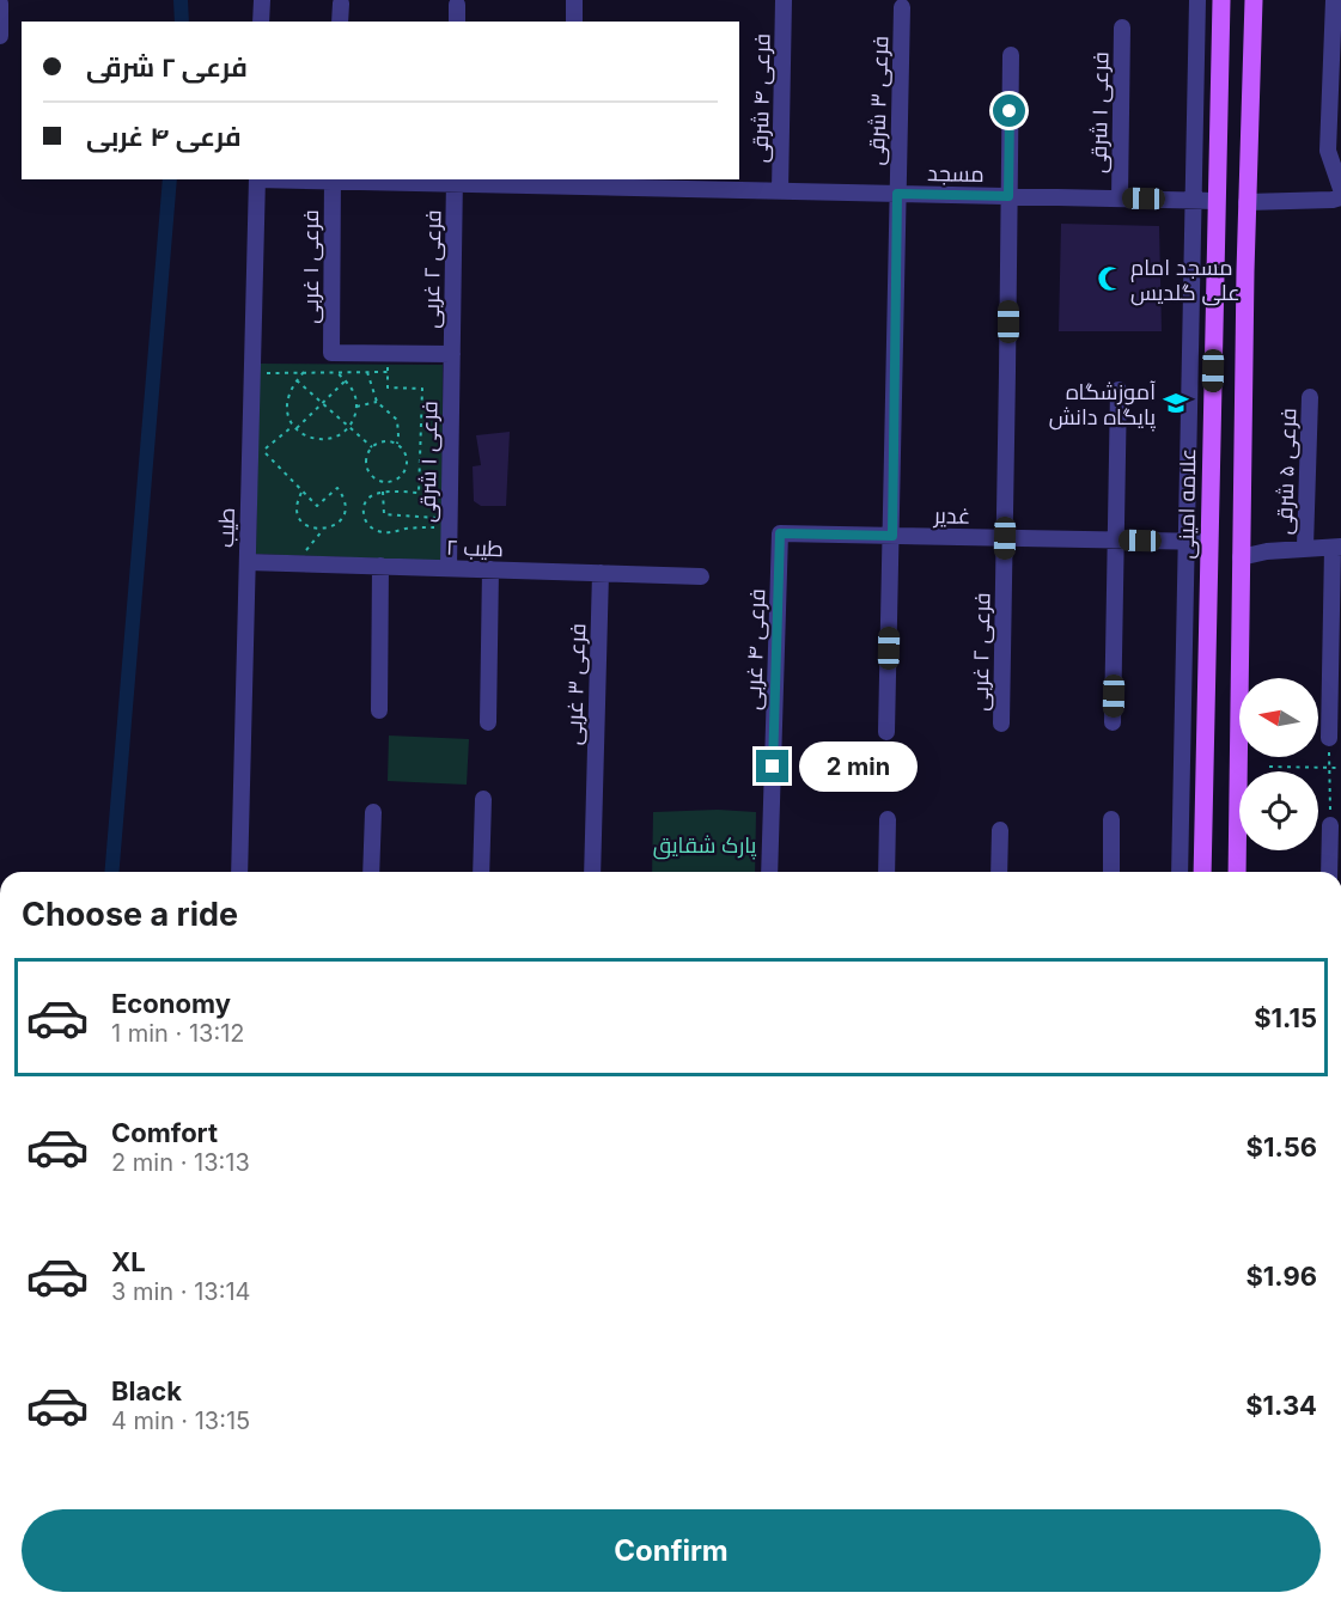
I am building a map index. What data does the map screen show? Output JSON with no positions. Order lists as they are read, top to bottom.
{
  "streets": {
    "main road": ["علامه امینی"],
    "street": [
      "فرعی ۴ شرقی",
      "فرعی ۳ شرقی",
      "فرعی ۱ شرقی",
      "مسجد",
      "فرعی ۱ غربی",
      "فرعی ۲ غربی",
      "فرعی ۵ شرقی",
      "غدیر",
      "طیب",
      "طیب ۲",
      "فرعی ۴ غربی",
      "فرعی ۳ غربی"
    ]
  },
  "crossings": [
    ["فرعی ۴ شرقی", "مسجد"],
    ["فرعی ۳ شرقی", "مسجد"],
    ["فرعی ۱ شرقی", "مسجد"],
    ["فرعی ۱ شرقی", "فرعی ۱ غربی"],
    ["فرعی ۱ شرقی", "فرعی ۲ غربی"],
    ["فرعی ۱ شرقی", "طیب ۲"],
    ["مسجد", "فرعی ۱ غربی"],
    ["مسجد", "فرعی ۲ غربی"],
    ["مسجد", "علامه امینی"],
    ["فرعی ۱ غربی", "فرعی ۲ غربی"],
    ["فرعی ۲ غربی", "غدیر"],
    ["علامه امینی", "غدیر"],
    ["غدیر", "فرعی ۴ غربی"],
    ["طیب", "طیب ۲"],
    ["طیب ۲", "فرعی ۳ غربی"]
  ],
  "parks": ["پارک شقایق"],
  "places": {
    "mosque": ["مسجد امام علی گلدیس"],
    "school or university": ["آموزشگاه پایگاه دانش"]
  },
  "north": "left",
  "page": {
    "banner": ["فرعی ۲ شرقی", "فرعی ۴ غربی"],
    "bubble": "2 min",
    "heading": "Choose a ride",
    "list": [
      {
        "name": "Economy",
        "note": "1 min · 13:12",
        "value": "$1.15"
      },
      {
        "name": "Comfort",
        "note": "2 min · 13:13",
        "value": "$1.56"
      },
      {
        "name": "XL",
        "note": "3 min · 13:14",
        "value": "$1.96"
      },
      {
        "name": "Black",
        "note": "4 min · 13:15",
        "value": "$1.34"
      }
    ],
    "buttons": "Confirm"
  }
}
